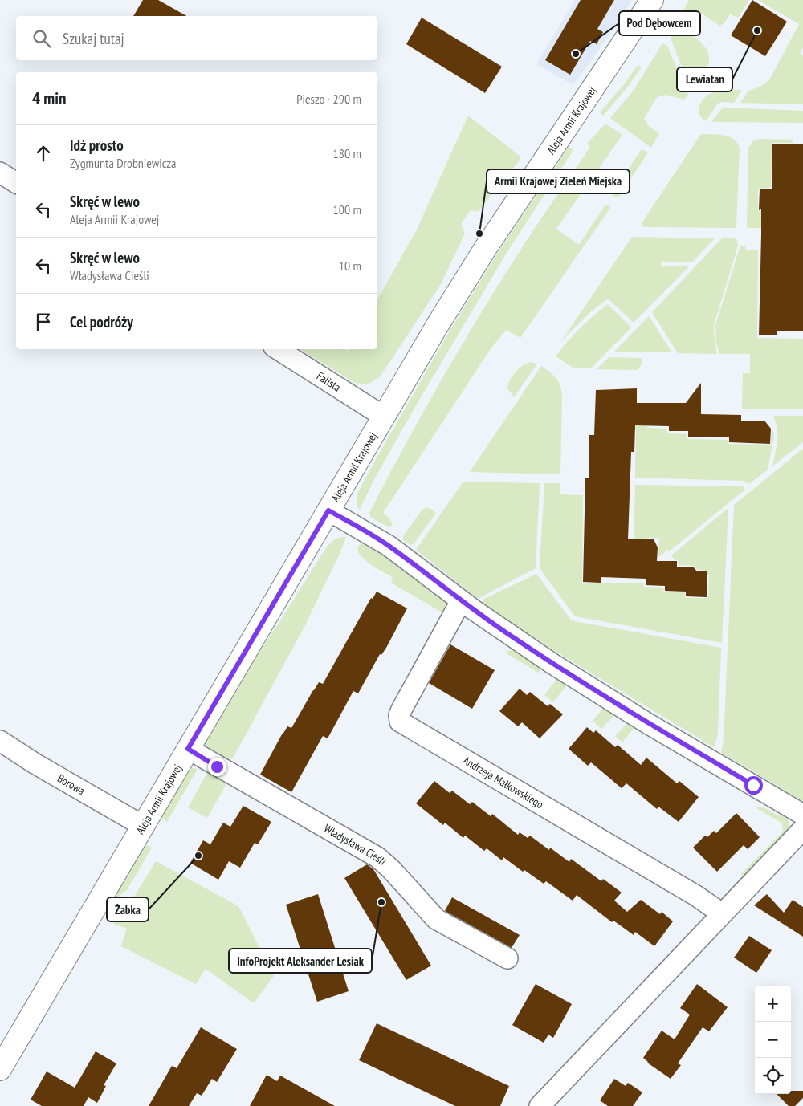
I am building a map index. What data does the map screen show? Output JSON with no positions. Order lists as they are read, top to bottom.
{
  "streets": {
    "street": [
      "Aleja Armii Krajowej",
      "Falista",
      "Andrzeja Małkowskiego",
      "Borowa",
      "Władysława Cieśli"
    ]
  },
  "crossings": [
    ["Aleja Armii Krajowej", "Falista"],
    ["Aleja Armii Krajowej", "Borowa"],
    ["Aleja Armii Krajowej", "Władysława Cieśli"]
  ],
  "places": [
    "Lewiatan",
    "Pod Dębowcem",
    "Armii Krajowej Zieleń Miejska",
    "Żabka",
    "InfoProjekt Aleksander Lesiak"
  ],
  "page": {
    "search": "Szukaj tutaj",
    "heading": ["4 min", "Pieszo · 290 m"],
    "list": [
      ["Idź prosto", "Zygmunta Drobniewicza", "180 m"],
      ["Skręć w lewo", "Aleja Armii Krajowej", "100 m"],
      ["Skręć w lewo", "Władysława Cieśli", "10 m"],
      "Cel podróży"
    ],
    "map_buttons": ["+", "−"]
  }
}
